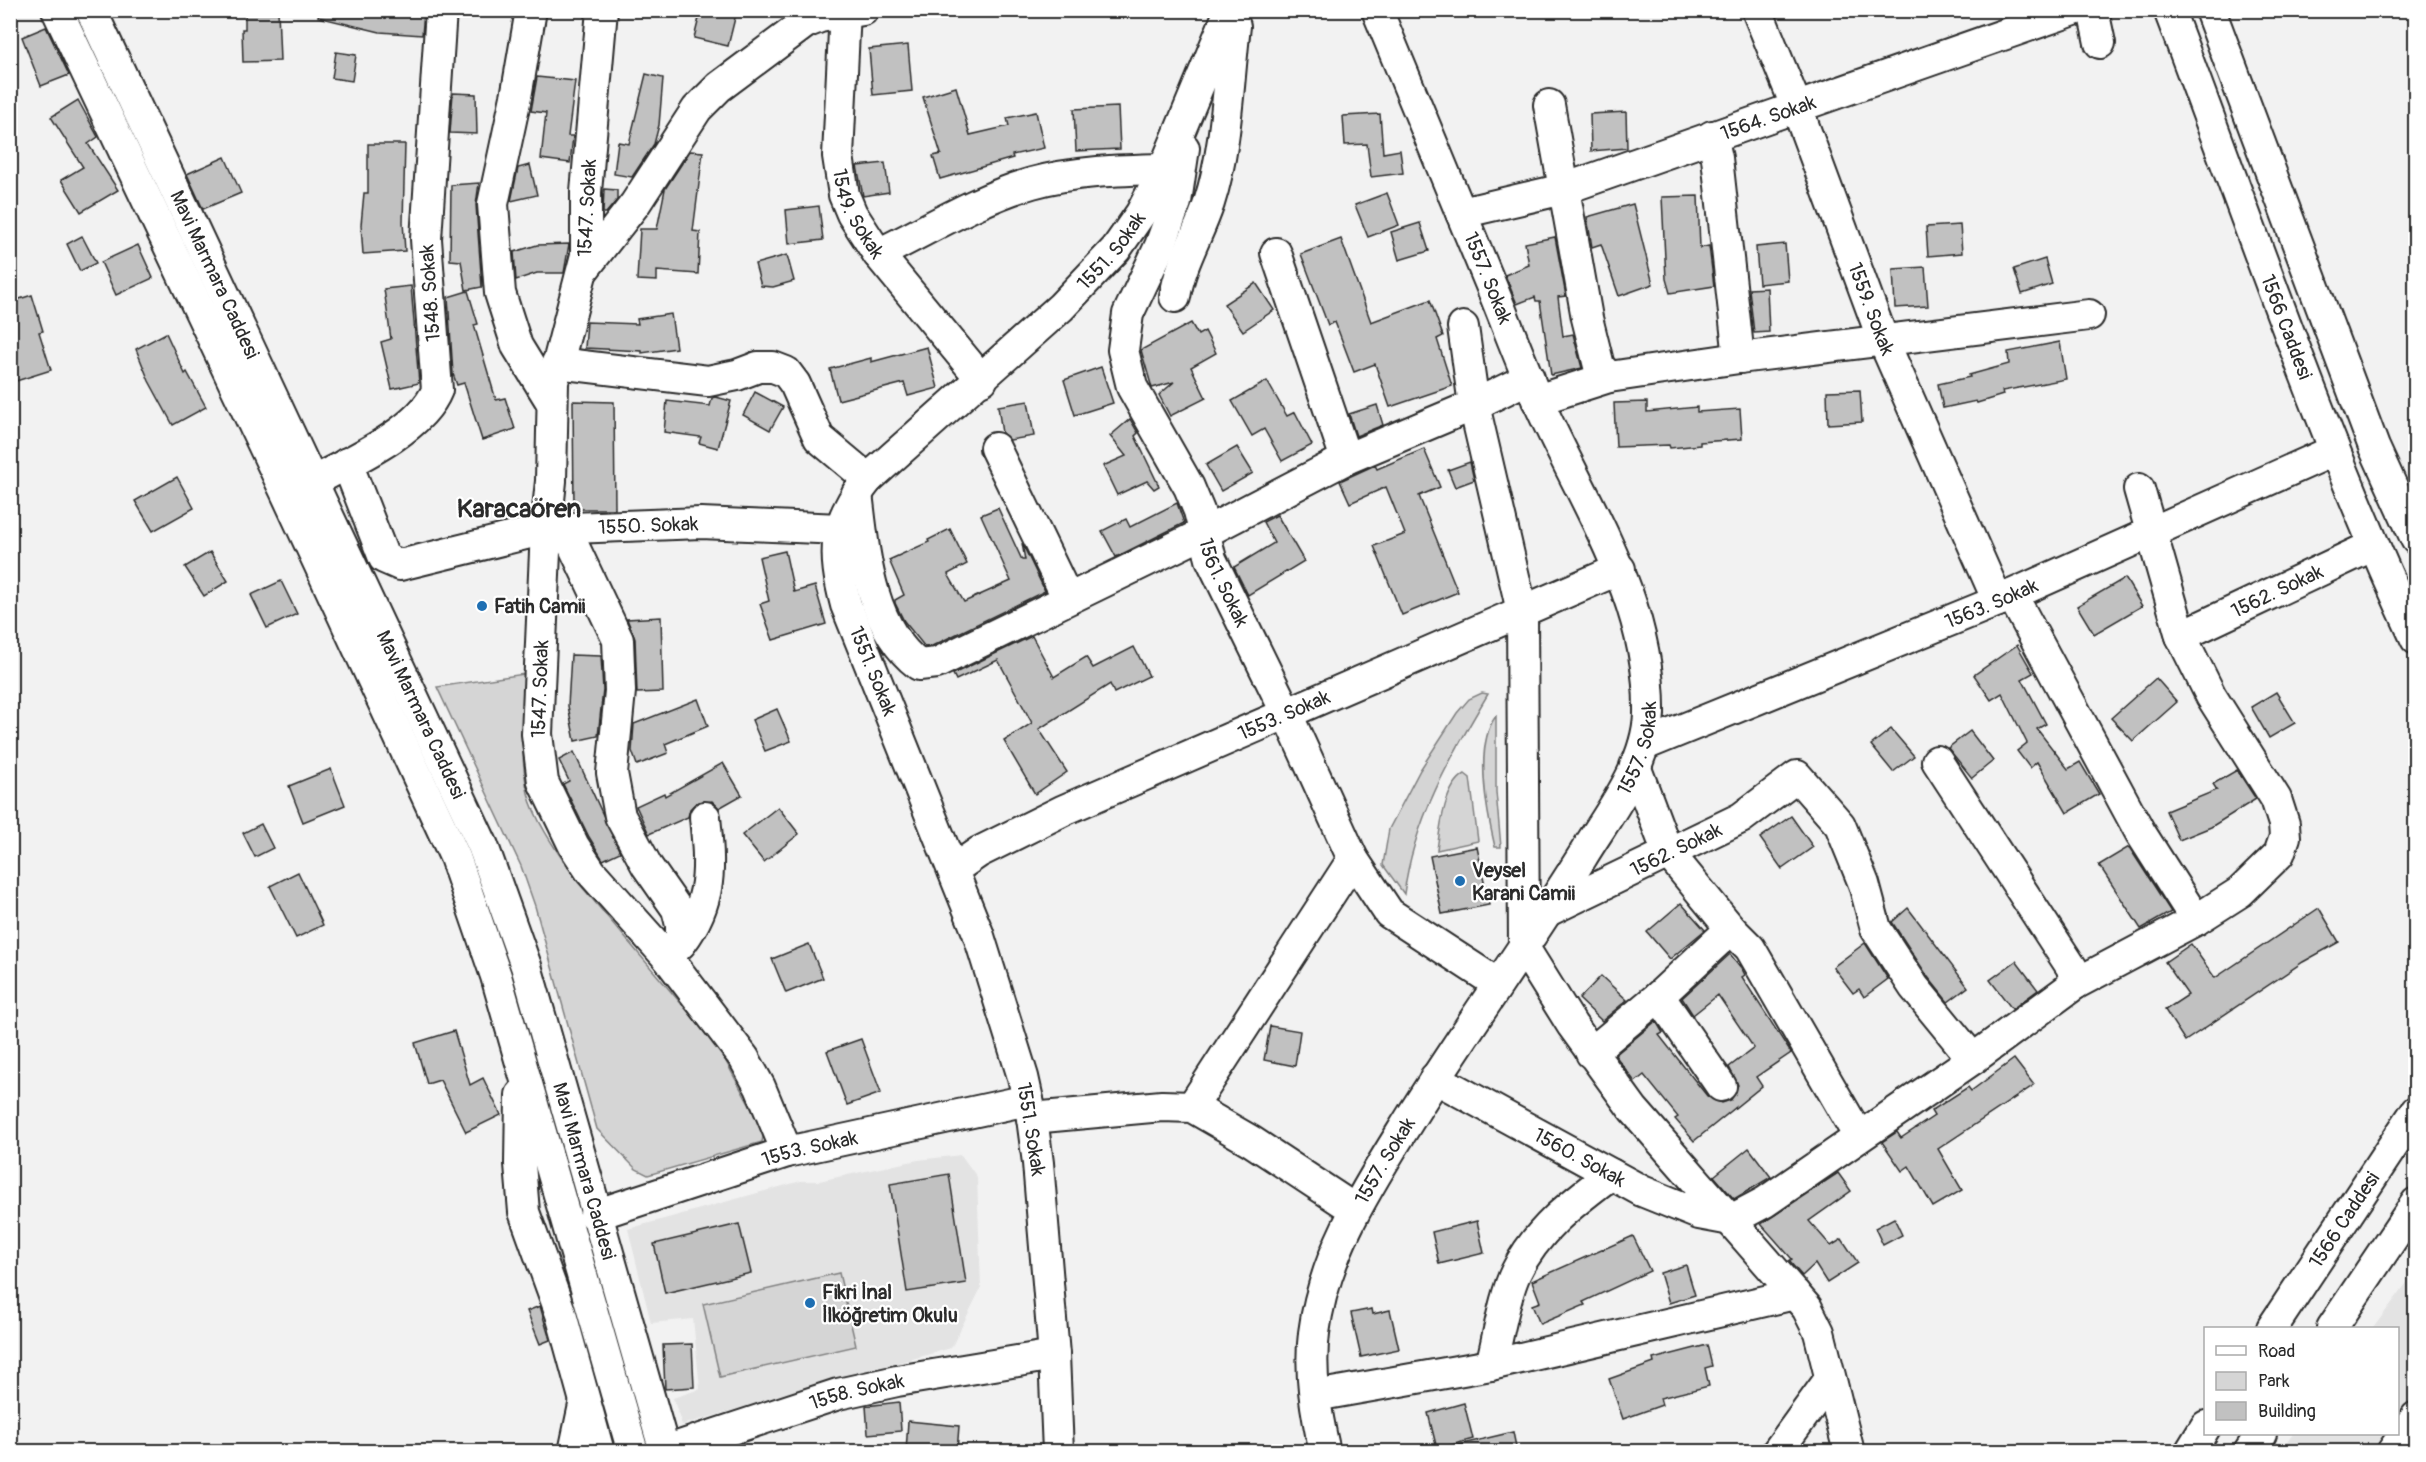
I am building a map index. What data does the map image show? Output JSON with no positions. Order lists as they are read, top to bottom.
{
  "streets": {
    "street": [
      "1564. Sokak",
      "1547. Sokak",
      "1549. Sokak",
      "1551. Sokak",
      "Mavi Marmara Caddesi",
      "1557. Sokak",
      "1548. Sokak",
      "1559. Sokak",
      "1566 Caddesi",
      "1550. Sokak",
      "1561. Sokak",
      "1562. Sokak",
      "1563. Sokak",
      "1553. Sokak",
      "1560. Sokak",
      "1558. Sokak"
    ]
  },
  "crossings": [
    ["1564. Sokak", "1557. Sokak"],
    ["1564. Sokak", "1559. Sokak"],
    ["1547. Sokak", "1550. Sokak"],
    ["1547. Sokak", "1553. Sokak"],
    ["1549. Sokak", "1551. Sokak"],
    ["1551. Sokak", "1550. Sokak"],
    ["1551. Sokak", "1561. Sokak"],
    ["1551. Sokak", "1553. Sokak"],
    ["1551. Sokak", "1558. Sokak"],
    ["Mavi Marmara Caddesi", "1548. Sokak"],
    ["Mavi Marmara Caddesi", "1553. Sokak"],
    ["Mavi Marmara Caddesi", "1558. Sokak"],
    ["1557. Sokak", "1561. Sokak"],
    ["1557. Sokak", "1562. Sokak"],
    ["1557. Sokak", "1563. Sokak"],
    ["1557. Sokak", "1553. Sokak"],
    ["1557. Sokak", "1560. Sokak"],
    ["1548. Sokak", "1550. Sokak"],
    ["1559. Sokak", "1563. Sokak"],
    ["1566 Caddesi", "1562. Sokak"],
    ["1566 Caddesi", "1563. Sokak"],
    ["1561. Sokak", "1553. Sokak"]
  ],
  "districts": ["Karacaören"],
  "places": ["Fatih Camii", "Veysel Karani Camii", "Fikri İnal İlköğretim Okulu"],
  "legend": ["Road", "Park", "Building"]
}
